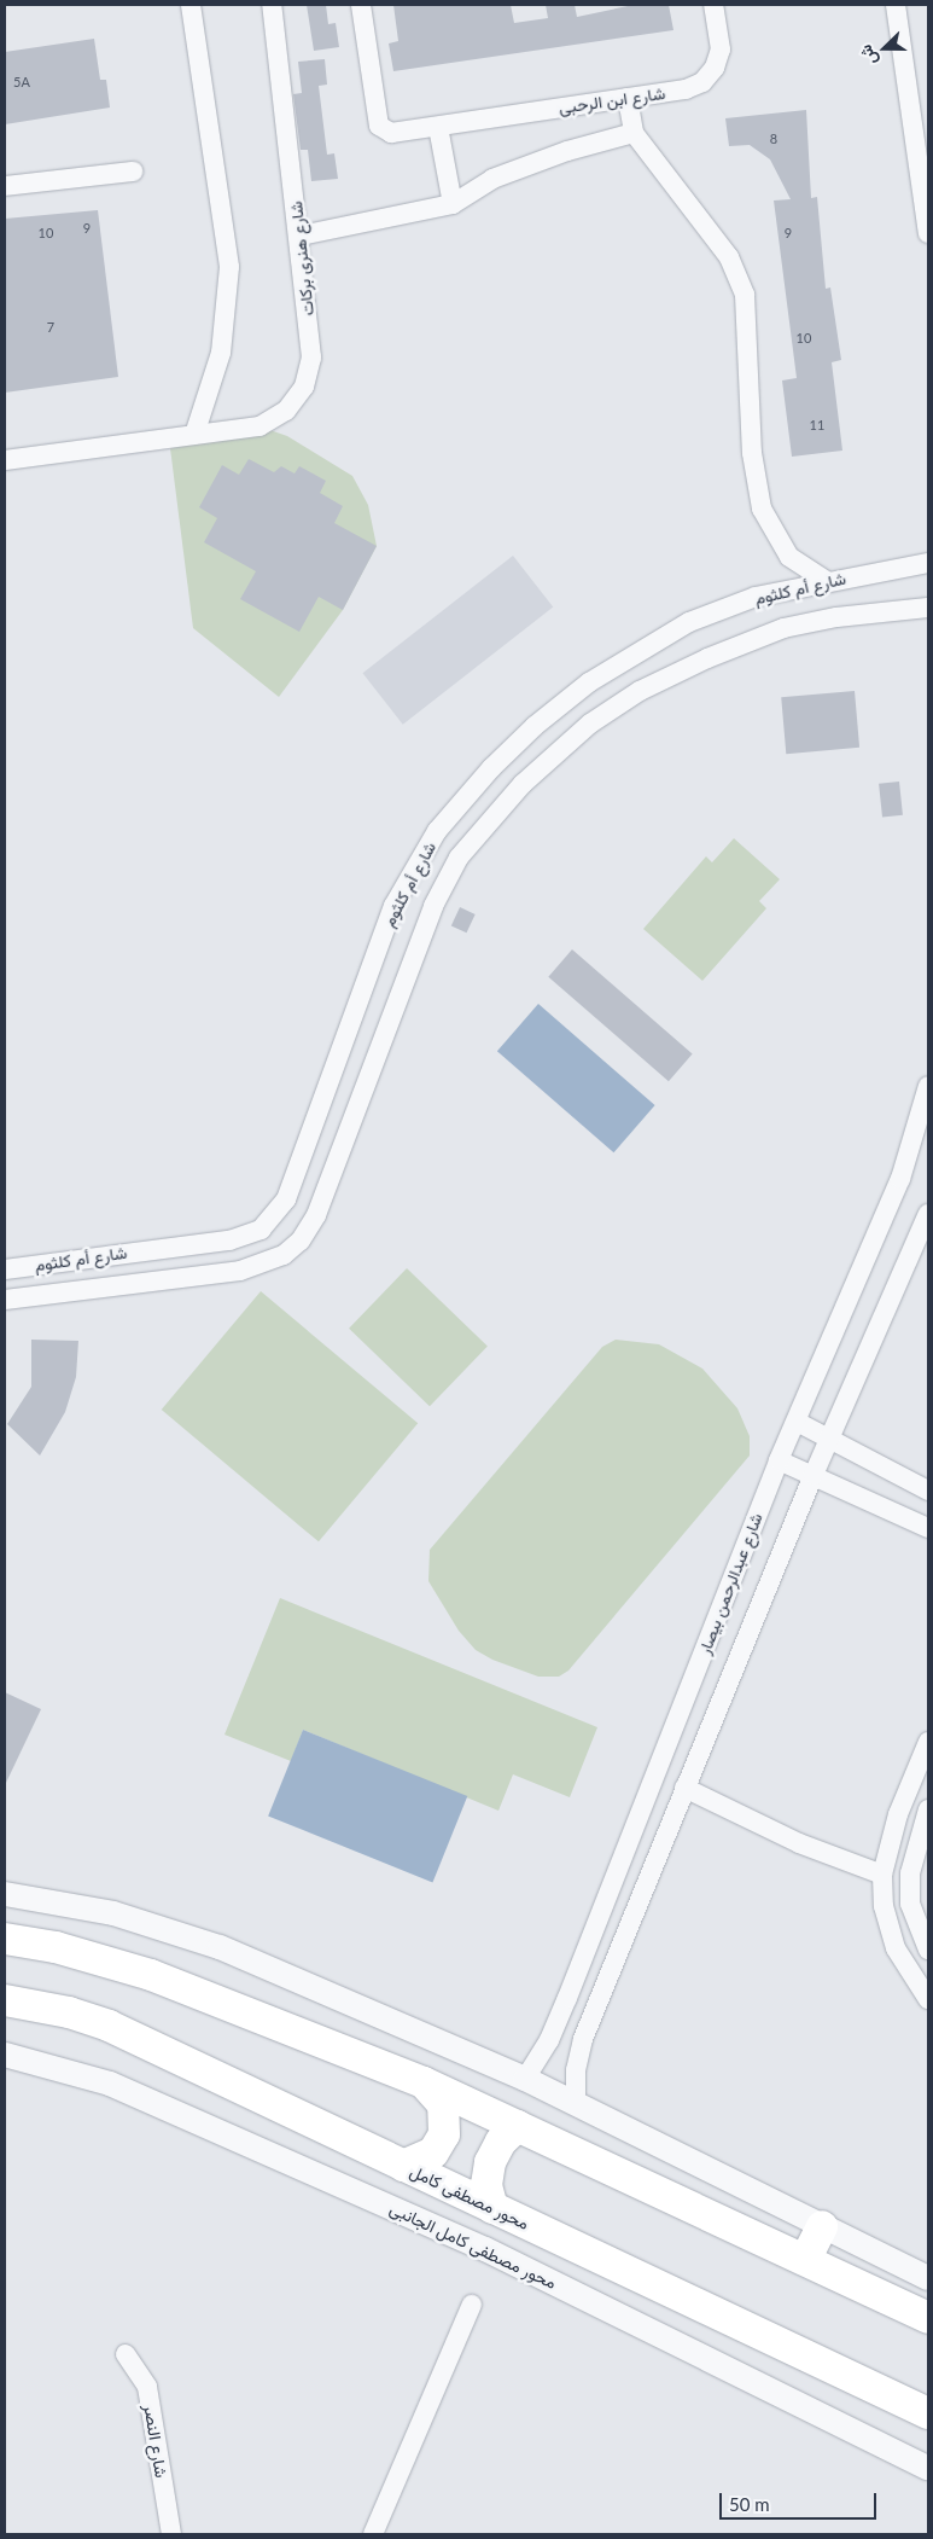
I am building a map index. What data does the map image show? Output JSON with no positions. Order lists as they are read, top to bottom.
{
  "streets": {
    "main road": ["محور مصطفى كامل"],
    "street": [
      "شارع ابن الرحبى",
      "شارع هنرى بركات",
      "شارع أم كلثوم",
      "شارع عبدالرحمن بيصار",
      "محور مصطفى كامل الجانبى",
      "شارع النصر"
    ]
  },
  "house_numbers": [
    "5A",
    "8",
    "9",
    "10",
    "9",
    "7",
    "10",
    "11"
  ],
  "scale_bar": "50 m",
  "north": "left"
}
